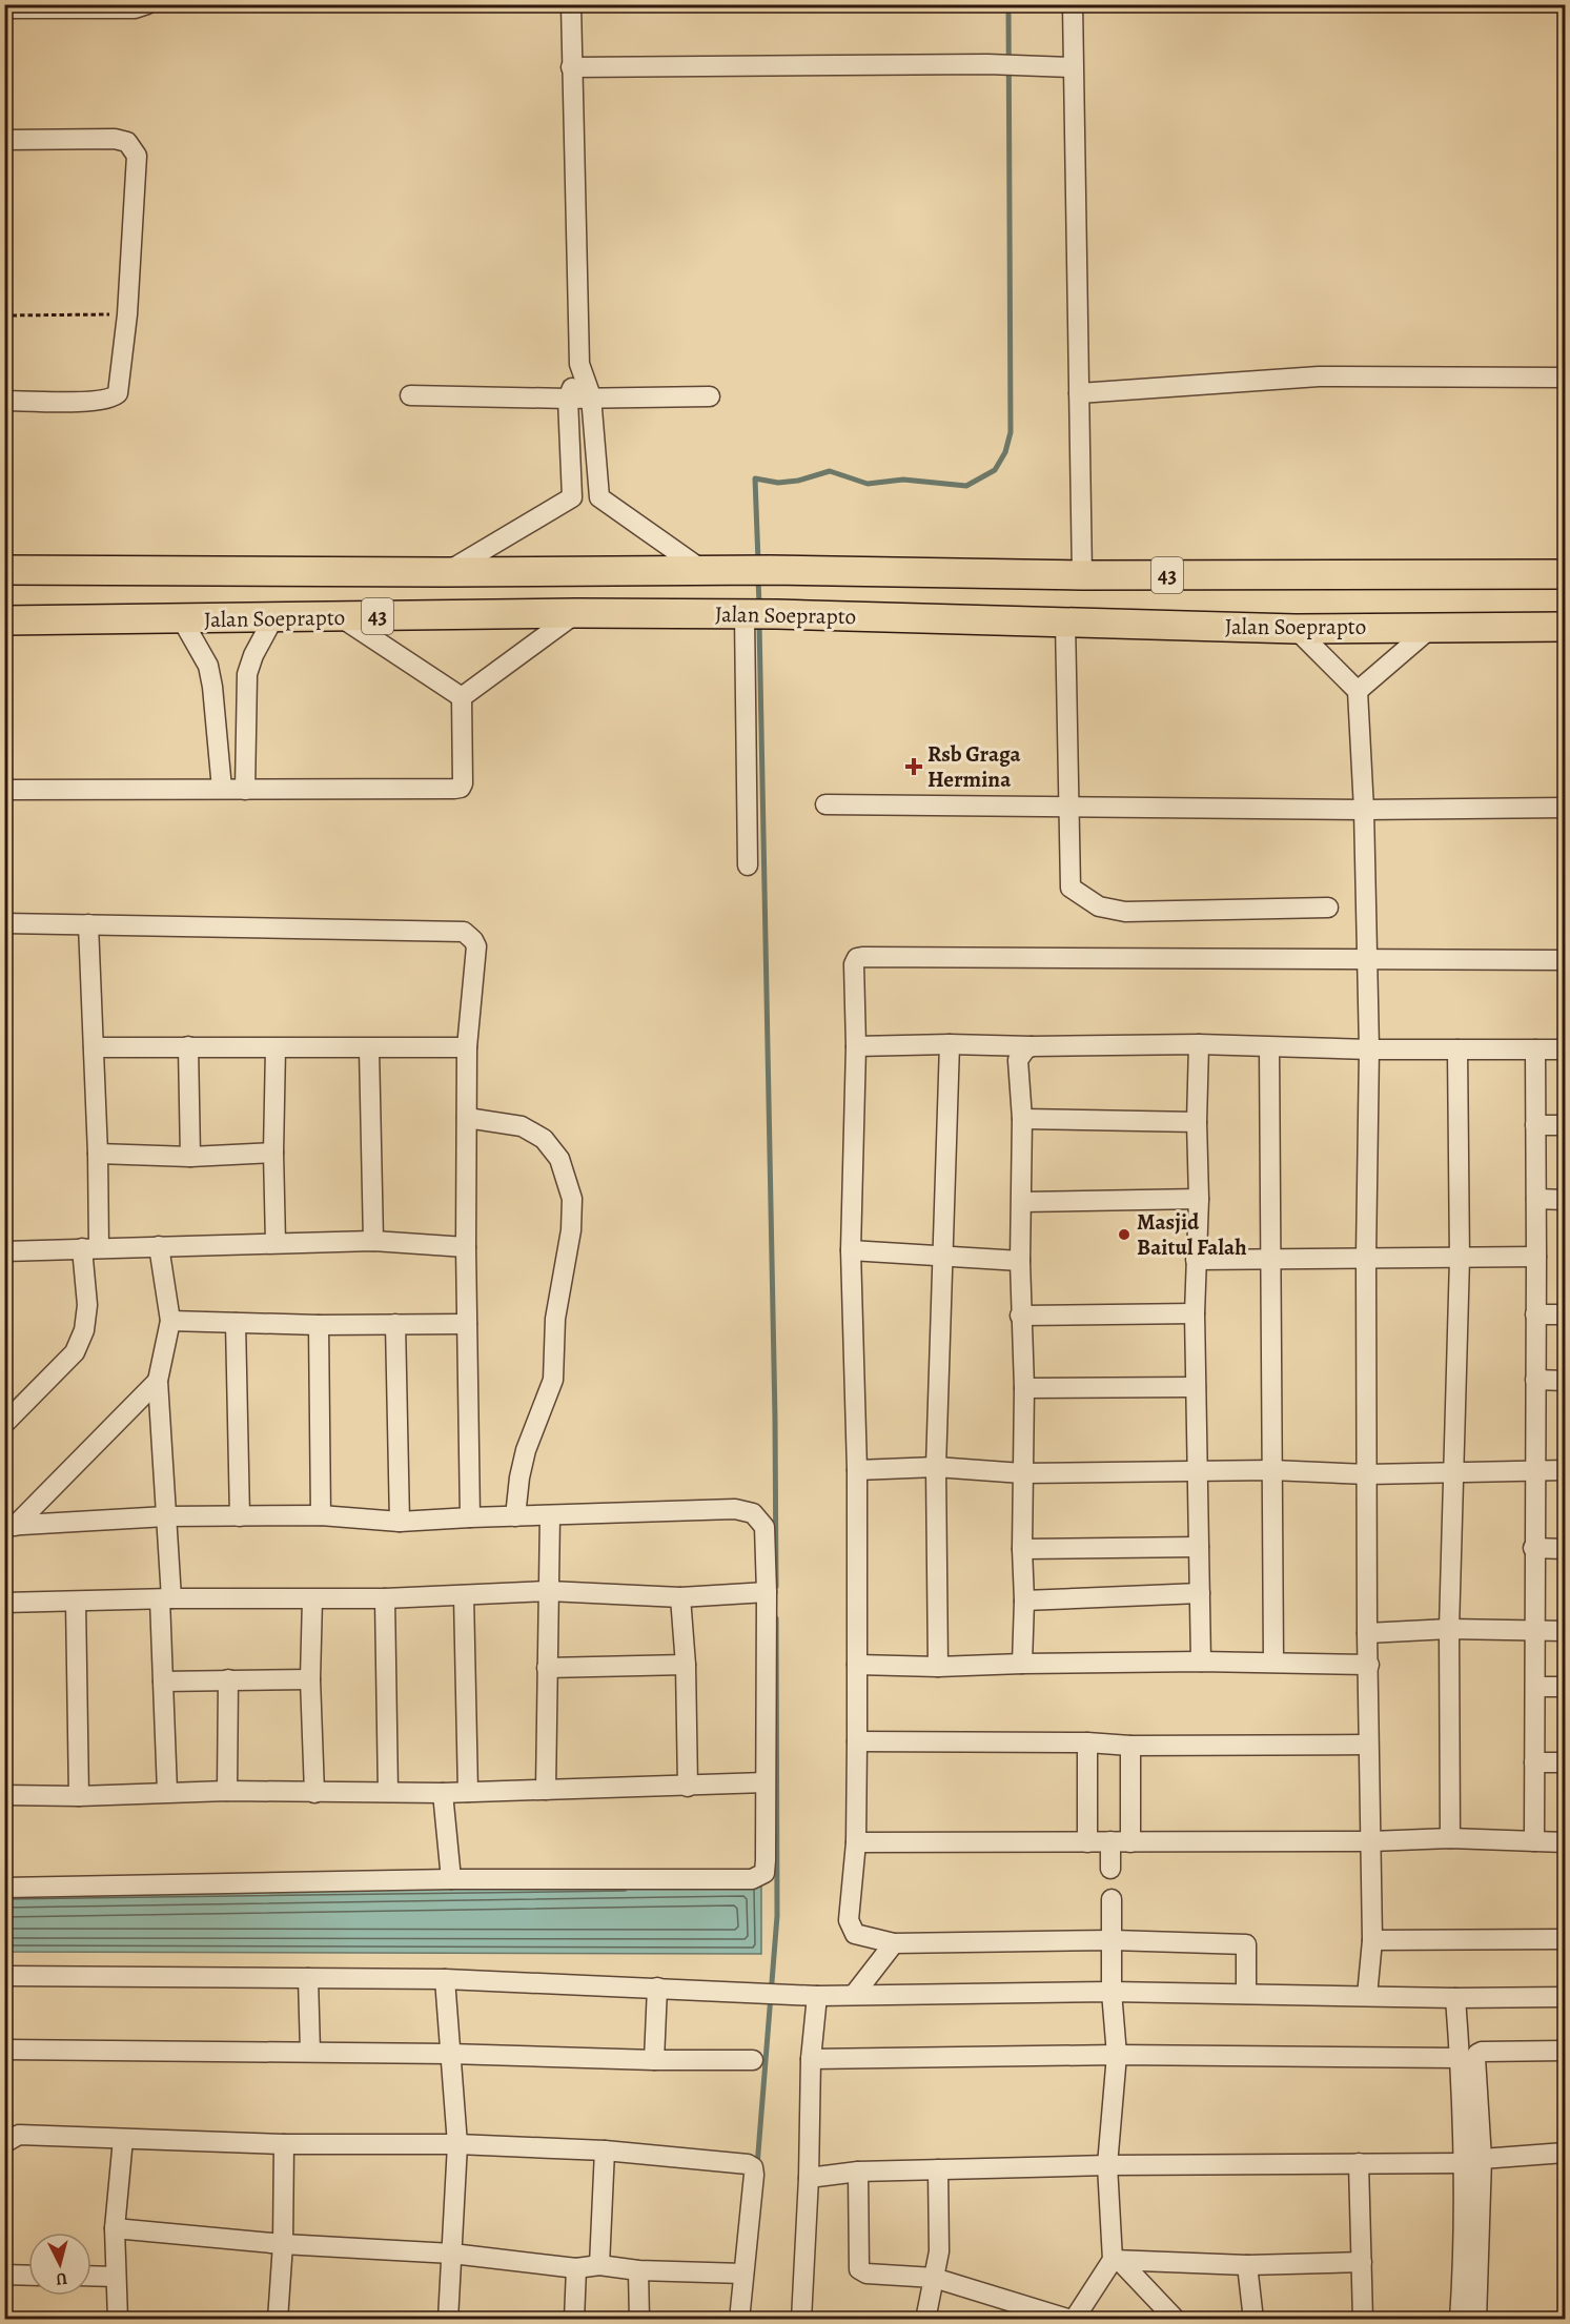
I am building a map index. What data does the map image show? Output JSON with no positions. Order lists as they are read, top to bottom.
{
  "streets": {
    "highway": ["43", "Jalan Soeprapto"]
  },
  "places": {
    "health": ["Rsb Graga Hermina"],
    "other": ["Masjid Baitul Falah"]
  },
  "north": "bottom"
}
